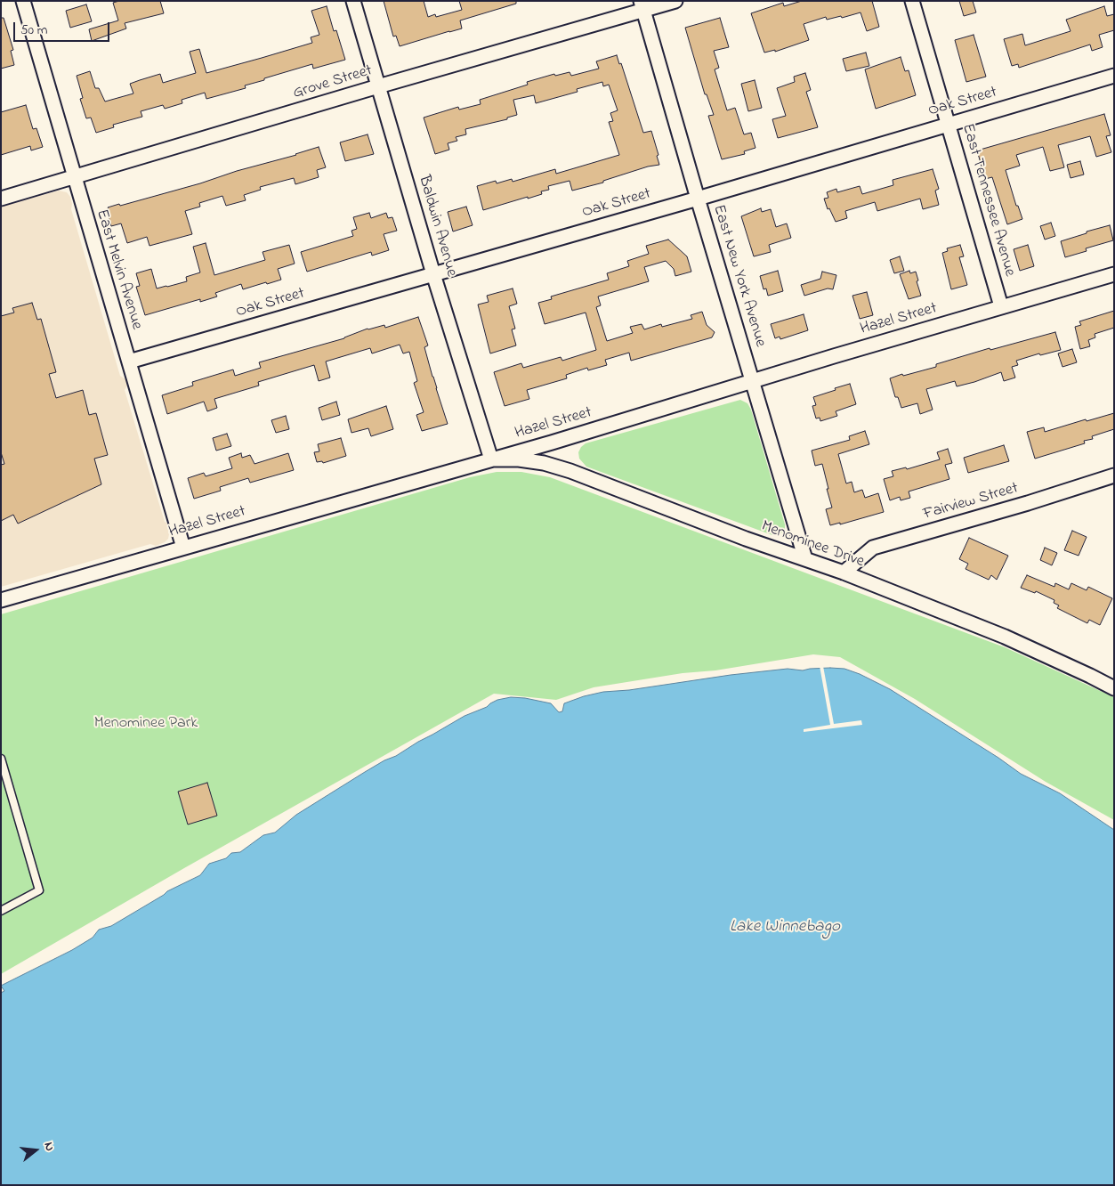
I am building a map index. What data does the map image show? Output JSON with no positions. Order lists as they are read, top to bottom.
{
  "streets": {
    "street": [
      "Grove Street",
      "Oak Street",
      "East Tennessee Avenue",
      "Baldwin Avenue",
      "East Melvin Avenue",
      "East New York Avenue",
      "Hazel Street",
      "Fairview Street",
      "Menominee Drive"
    ]
  },
  "crossings": [
    ["Grove Street", "Baldwin Avenue"],
    ["Grove Street", "East Melvin Avenue"],
    ["Grove Street", "East New York Avenue"],
    ["Oak Street", "East Tennessee Avenue"],
    ["Oak Street", "Baldwin Avenue"],
    ["Oak Street", "East Melvin Avenue"],
    ["Oak Street", "East New York Avenue"],
    ["East Tennessee Avenue", "Hazel Street"],
    ["Baldwin Avenue", "Hazel Street"],
    ["Baldwin Avenue", "Menominee Drive"],
    ["East Melvin Avenue", "Hazel Street"],
    ["East New York Avenue", "Hazel Street"],
    ["East New York Avenue", "Menominee Drive"],
    ["Hazel Street", "Menominee Drive"],
    ["Fairview Street", "Menominee Drive"]
  ],
  "water": ["Lake Winnebago"],
  "parks": ["Menominee Park"],
  "scale_bar": "50 m",
  "north": "right"
}
